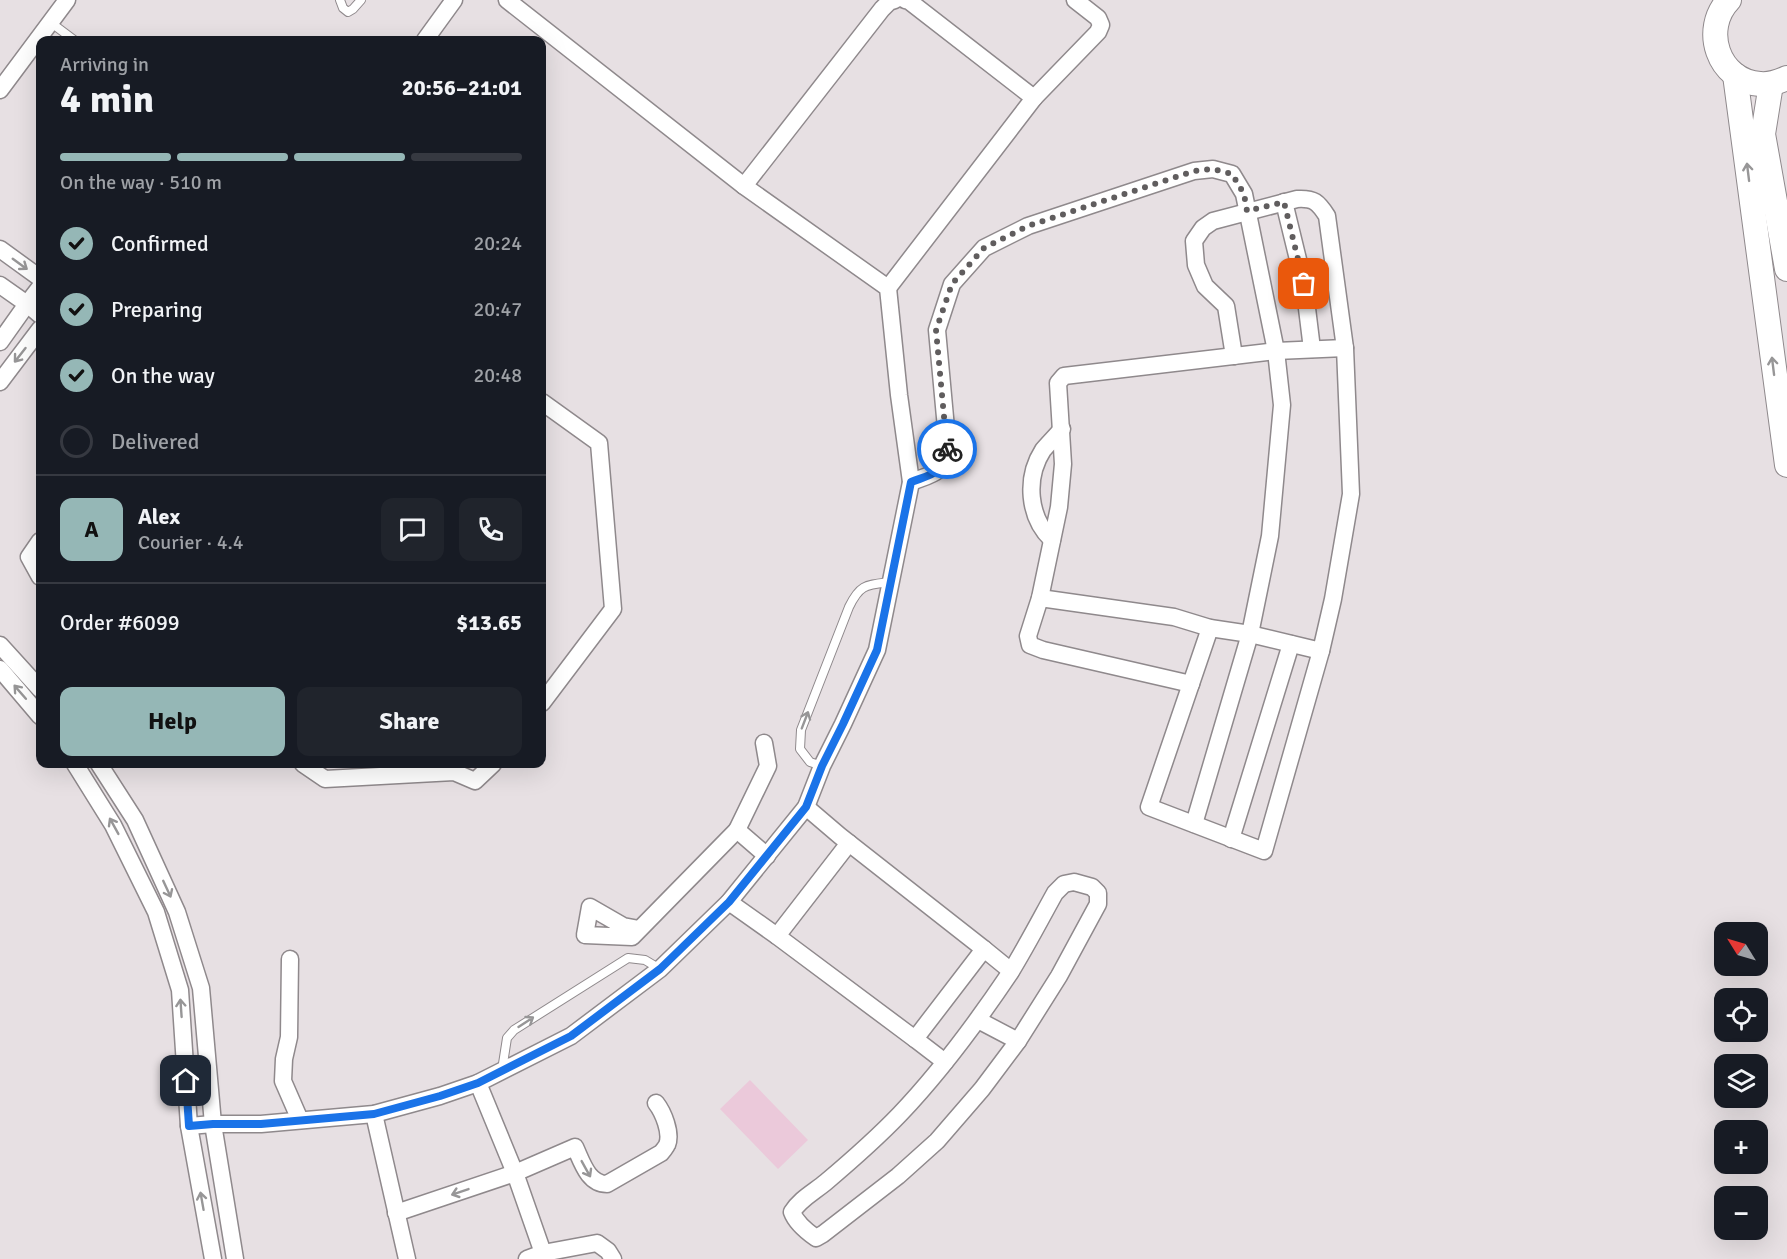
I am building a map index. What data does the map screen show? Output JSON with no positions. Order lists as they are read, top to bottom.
{
  "north": "top left",
  "page": {
    "heading": ["4 min", "Arriving in", "20:56–21:01"],
    "panel": [
      "Alex",
      "Courier · 4.4",
      "Order #6099",
      "$13.65"
    ],
    "bar": "On the way · 510 m",
    "list": [
      ["Confirmed", "20:24"],
      ["Preparing", "20:47"],
      ["On the way", "20:48"],
      "Delivered"
    ],
    "round": "A",
    "buttons": ["Help", "Share"],
    "map_buttons": ["+", "−"]
  }
}
